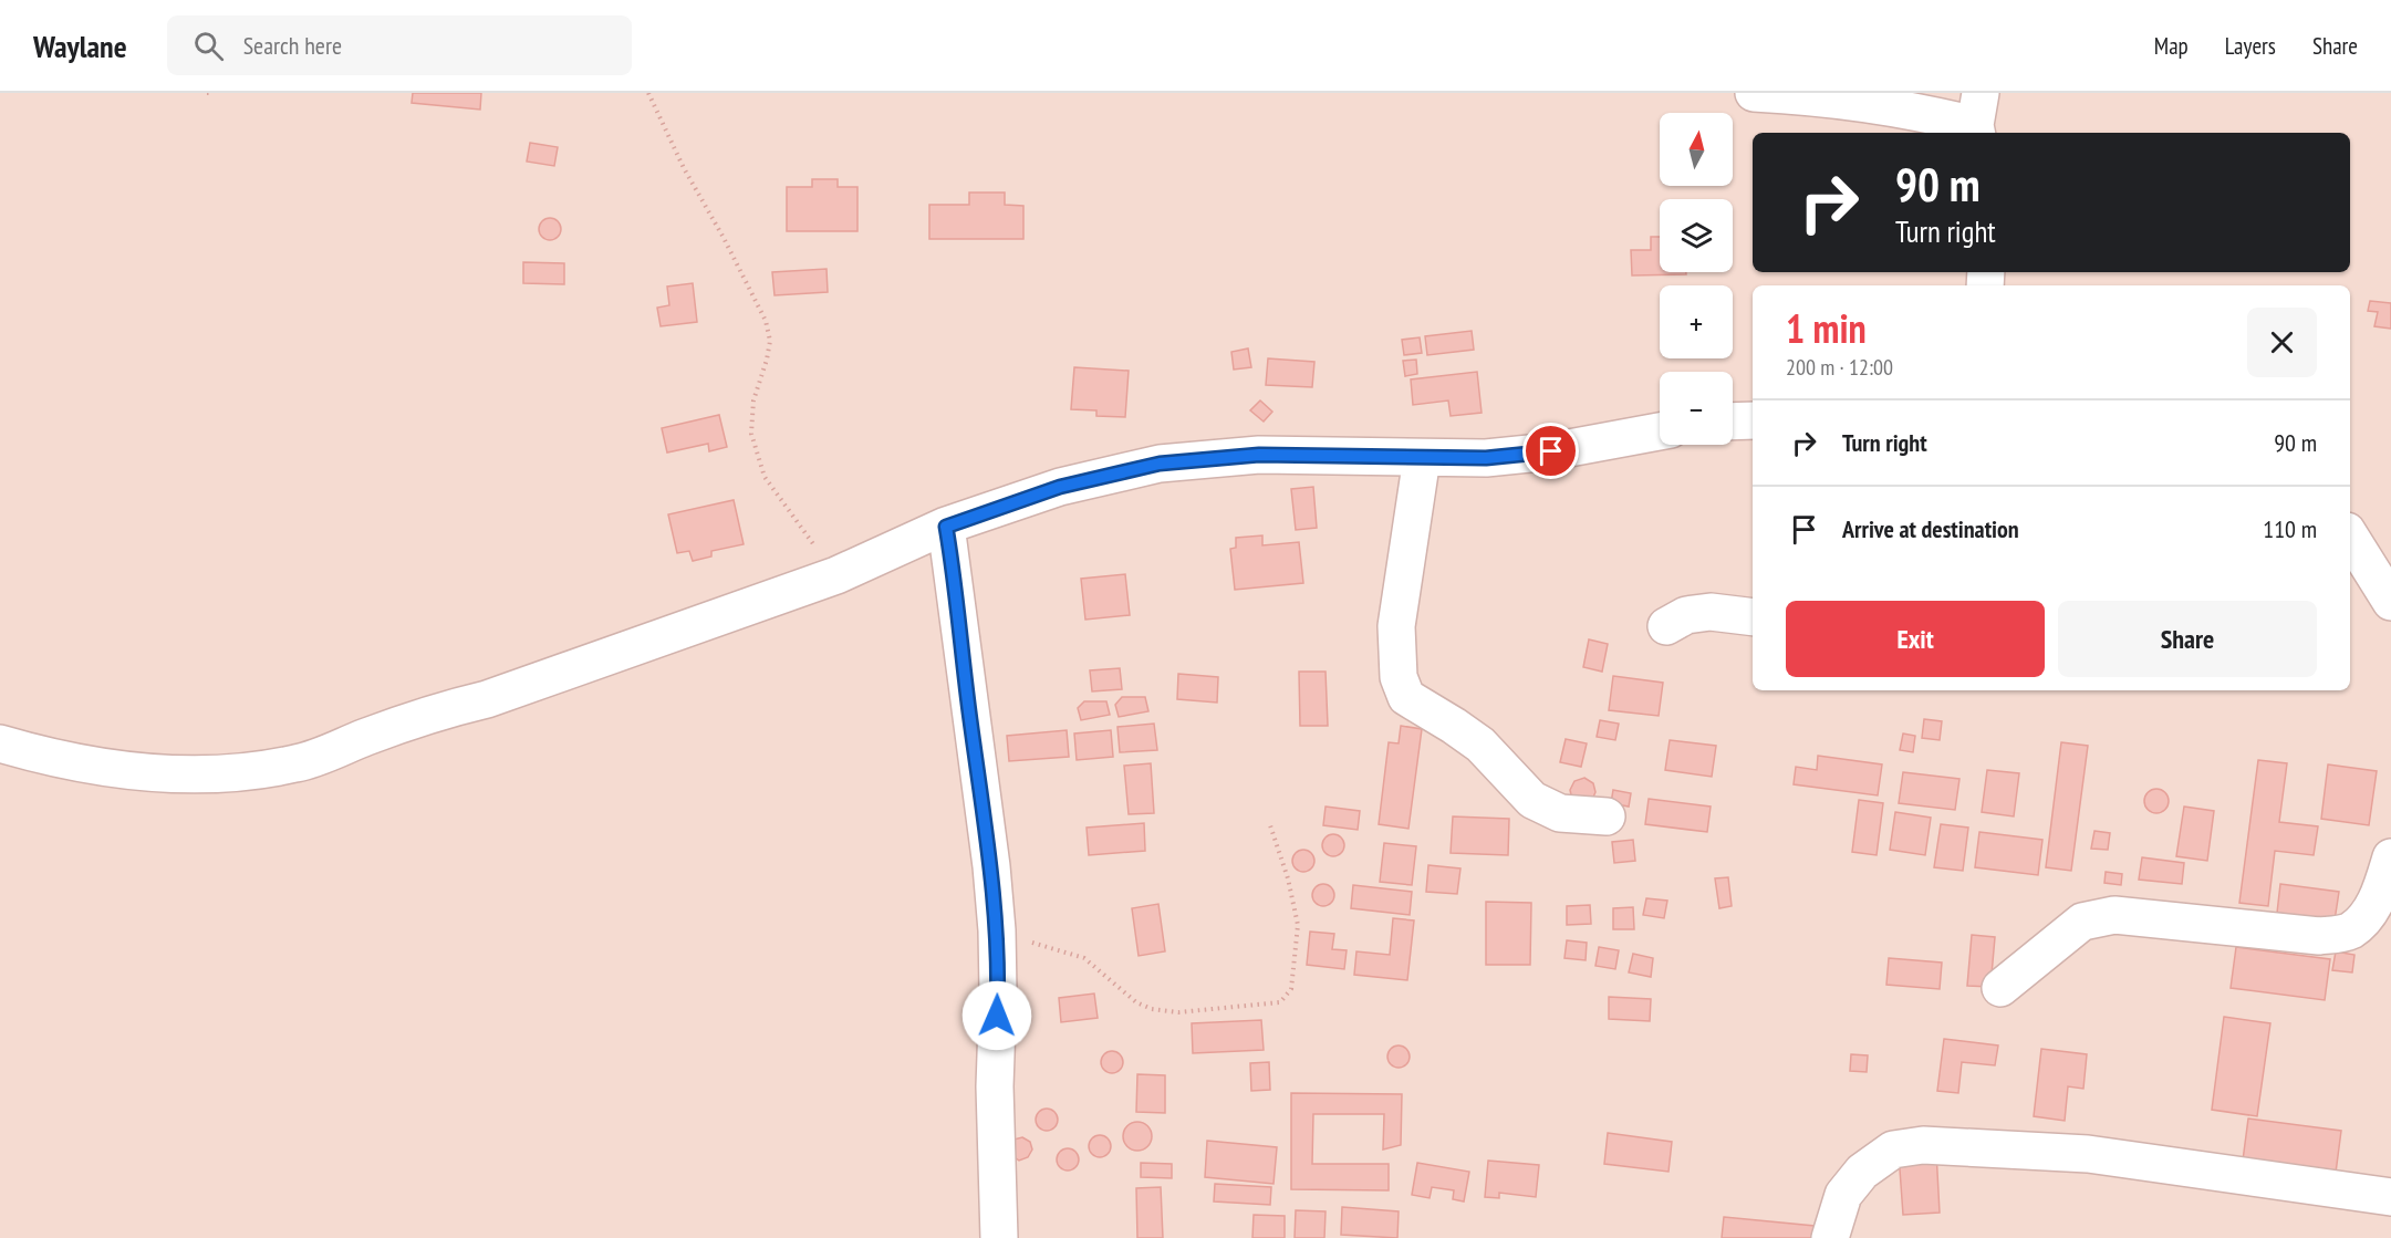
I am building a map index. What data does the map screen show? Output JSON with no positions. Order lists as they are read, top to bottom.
{
  "north": "top",
  "page": {
    "header": "Waylane",
    "search": "Search here",
    "nav": ["Map", "Layers", "Share"],
    "map_buttons": ["+", "−"],
    "turn": ["90 m", "Turn right"],
    "heading": ["1 min", "200 m · 12:00"],
    "list": [
      {
        "name": "Turn right",
        "value": "90 m"
      },
      {
        "name": "Arrive at destination",
        "value": "110 m"
      }
    ],
    "buttons": ["Exit", "Share"]
  }
}
